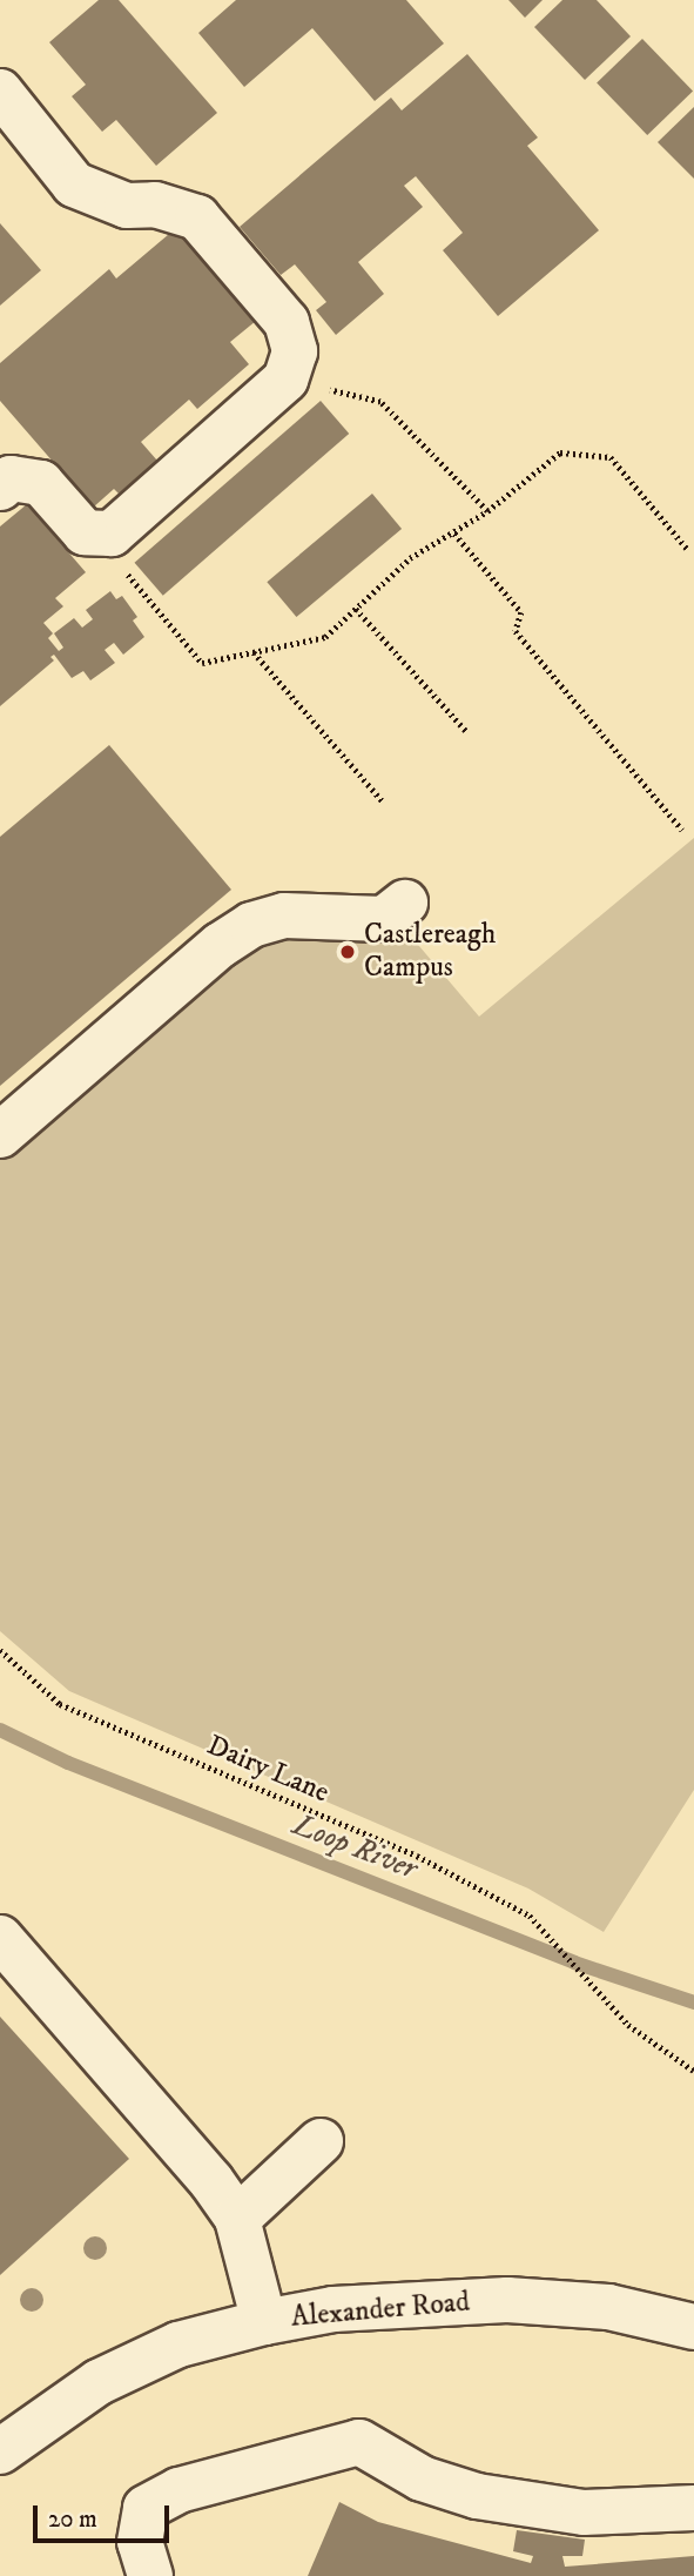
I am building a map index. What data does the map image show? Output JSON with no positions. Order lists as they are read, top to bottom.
{
  "streets": {
    "street": ["Alexander Road"],
    "path": ["Dairy Lane"]
  },
  "water": ["Loop River"],
  "places": ["Castlereagh Campus"],
  "scale_bar": "20 m"
}
